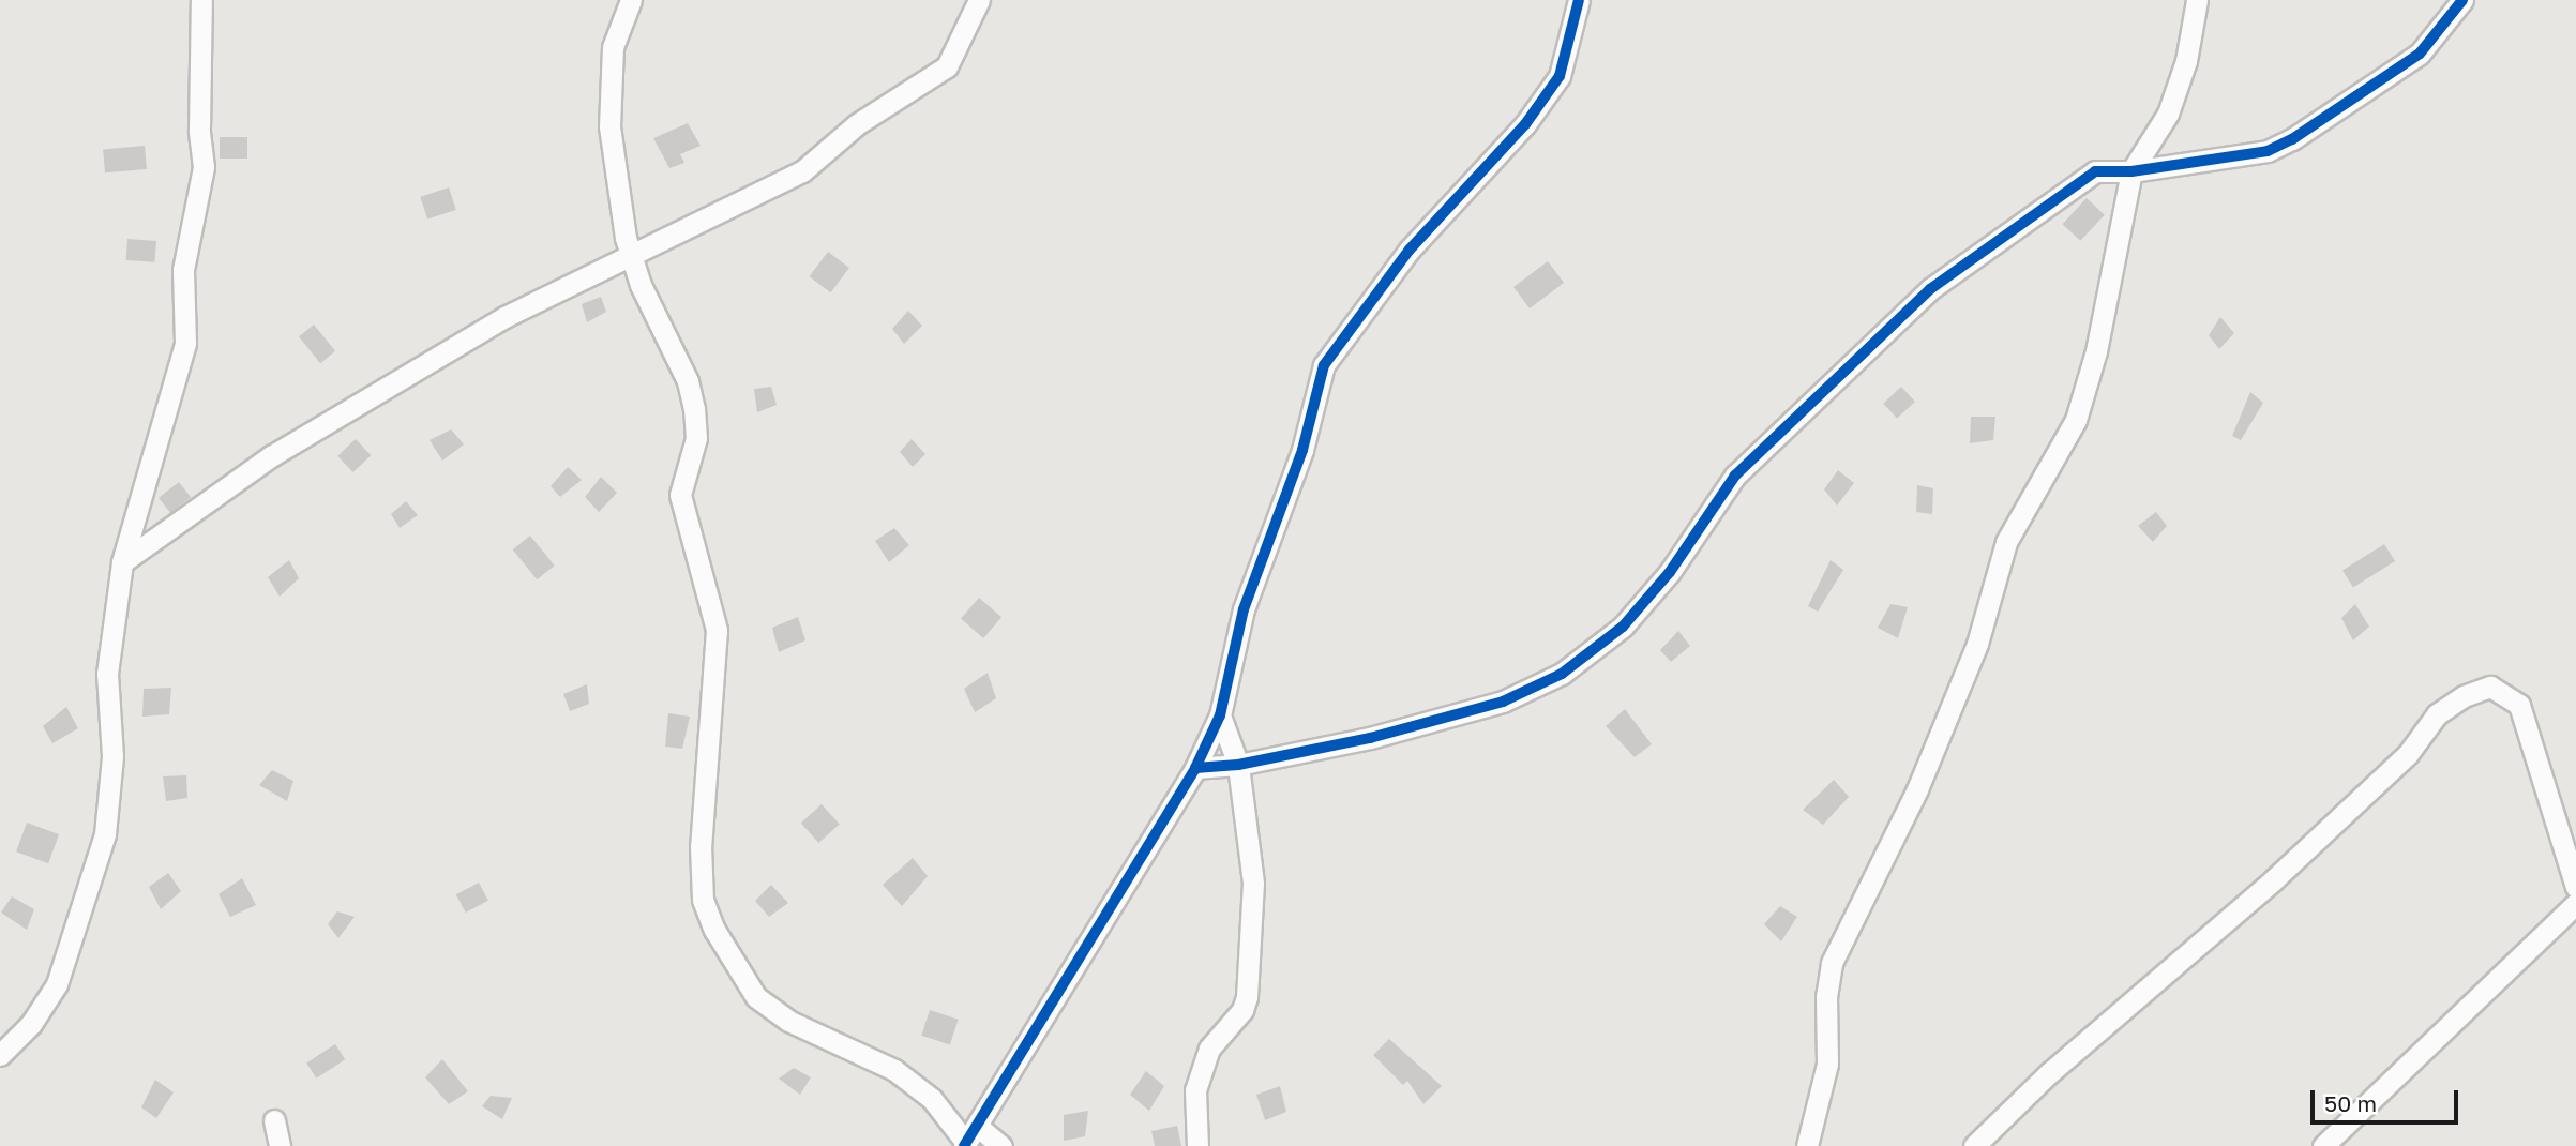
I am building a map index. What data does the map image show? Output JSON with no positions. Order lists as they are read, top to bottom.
{
  "scale_bar": "50 m"
}
